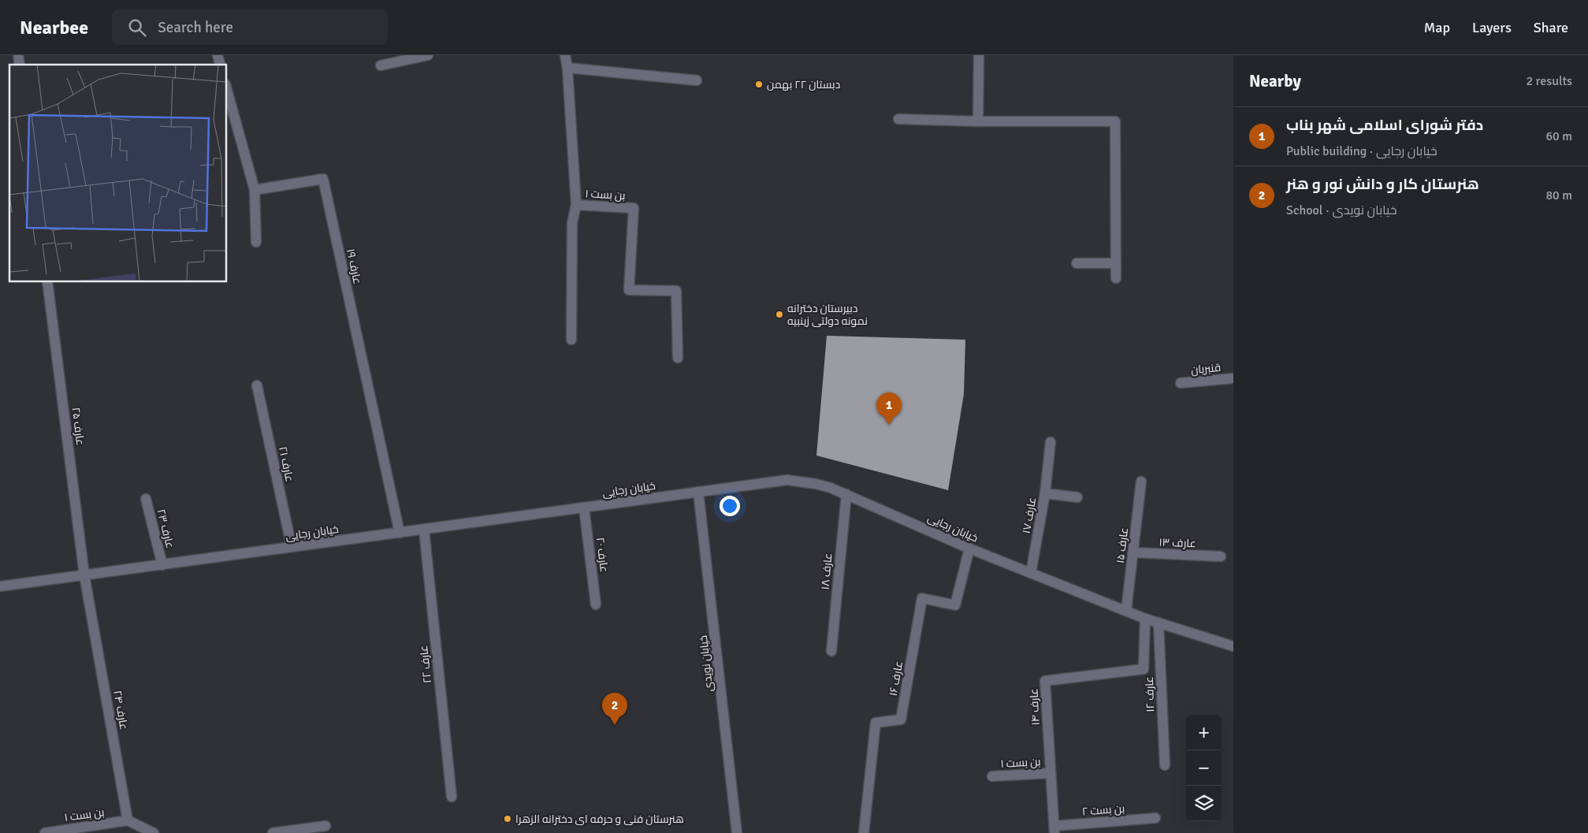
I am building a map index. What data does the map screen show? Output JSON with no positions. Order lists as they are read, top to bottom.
{
  "streets": {
    "street": [
      "بن بست ۱",
      "عارف ۱۹",
      "قنبریان",
      "عارف ۲۵",
      "عارف ۲۱",
      "خیابان رجایی",
      "عارف ۱۷",
      "عارف ۲۳",
      "عارف ۱۳",
      "عارف ۱۵",
      "عارف ۲۰",
      "عارف ۱۸",
      "خیابان نویدی",
      "عارف ۲۲",
      "عارف ۱۶",
      "عارف ۱۲",
      "عارف ۱۴",
      "عارف ۲۴",
      "بن بست ۲"
    ]
  },
  "crossings": [
    ["بن بست ۱", "عارف ۱۴"],
    ["بن بست ۱", "عارف ۲۴"],
    ["عارف ۱۹", "خیابان رجایی"],
    ["عارف ۲۵", "خیابان رجایی"],
    ["عارف ۲۵", "عارف ۲۴"],
    ["عارف ۲۱", "خیابان رجایی"],
    ["خیابان رجایی", "عارف ۱۷"],
    ["خیابان رجایی", "عارف ۲۳"],
    ["خیابان رجایی", "عارف ۱۵"],
    ["خیابان رجایی", "عارف ۲۰"],
    ["خیابان رجایی", "عارف ۱۸"],
    ["خیابان رجایی", "خیابان نویدی"],
    ["خیابان رجایی", "عارف ۲۲"],
    ["خیابان رجایی", "عارف ۱۶"],
    ["خیابان رجایی", "عارف ۱۲"],
    ["خیابان رجایی", "عارف ۱۴"],
    ["خیابان رجایی", "عارف ۲۴"],
    ["عارف ۱۳", "عارف ۱۵"],
    ["عارف ۱۴", "بن بست ۲"]
  ],
  "places": ["دبستان ۲۲ بهمن", "دبیرستان دخترانه نمونه دولتی زینبیه", "هنرستان فنی و حرفه ای دخترانه الزهرا"],
  "page": {
    "header": "Nearbee",
    "search": "Search here",
    "nav": ["Map", "Layers", "Share"],
    "heading": ["Nearby", "2 results"],
    "list": [
      {
        "mark": "1",
        "name": "دفتر شورای اسلامی شهر بناب",
        "note": "Public building · خیابان رجایی",
        "value": "60 m"
      },
      {
        "mark": "2",
        "name": "هنرستان کار و دانش نور و هنر",
        "note": "School · خیابان نویدی",
        "value": "80 m"
      }
    ],
    "pins": ["1", "2"],
    "map_buttons": ["+", "−"]
  }
}
